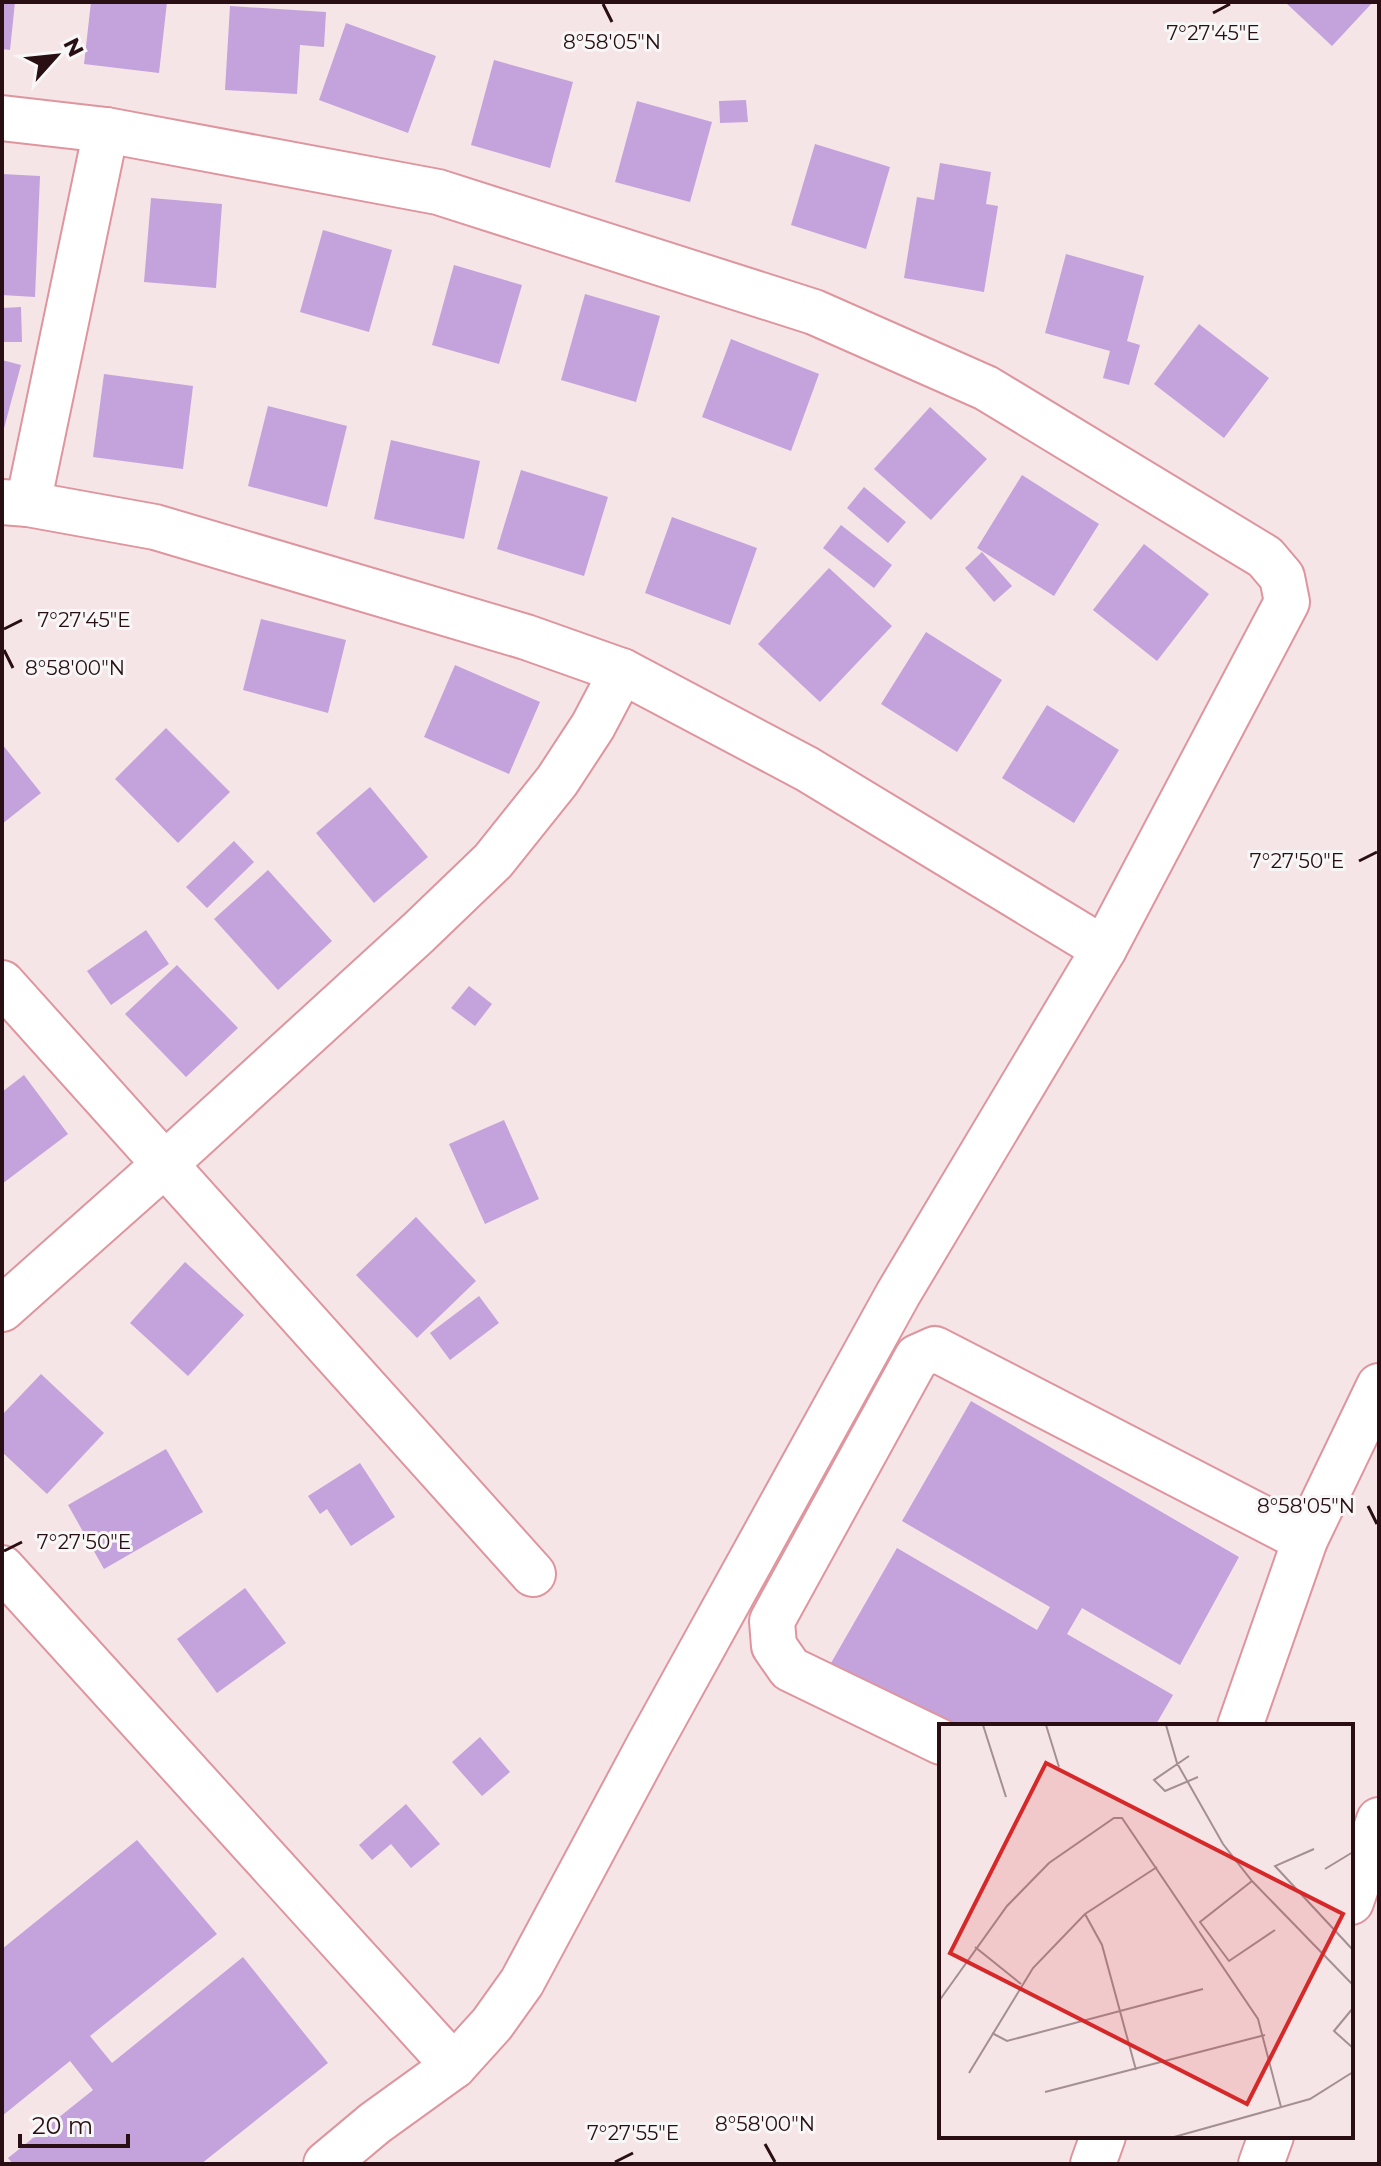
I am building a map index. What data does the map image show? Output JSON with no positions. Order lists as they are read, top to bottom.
{
  "scale_bar": "20 m",
  "north": "top right",
  "coordinates": [
    "7°27'45\"E",
    "8°58'05\"N",
    "8°58'00\"N",
    "7°27'50\"E",
    "7°27'55\"E"
  ]
}
